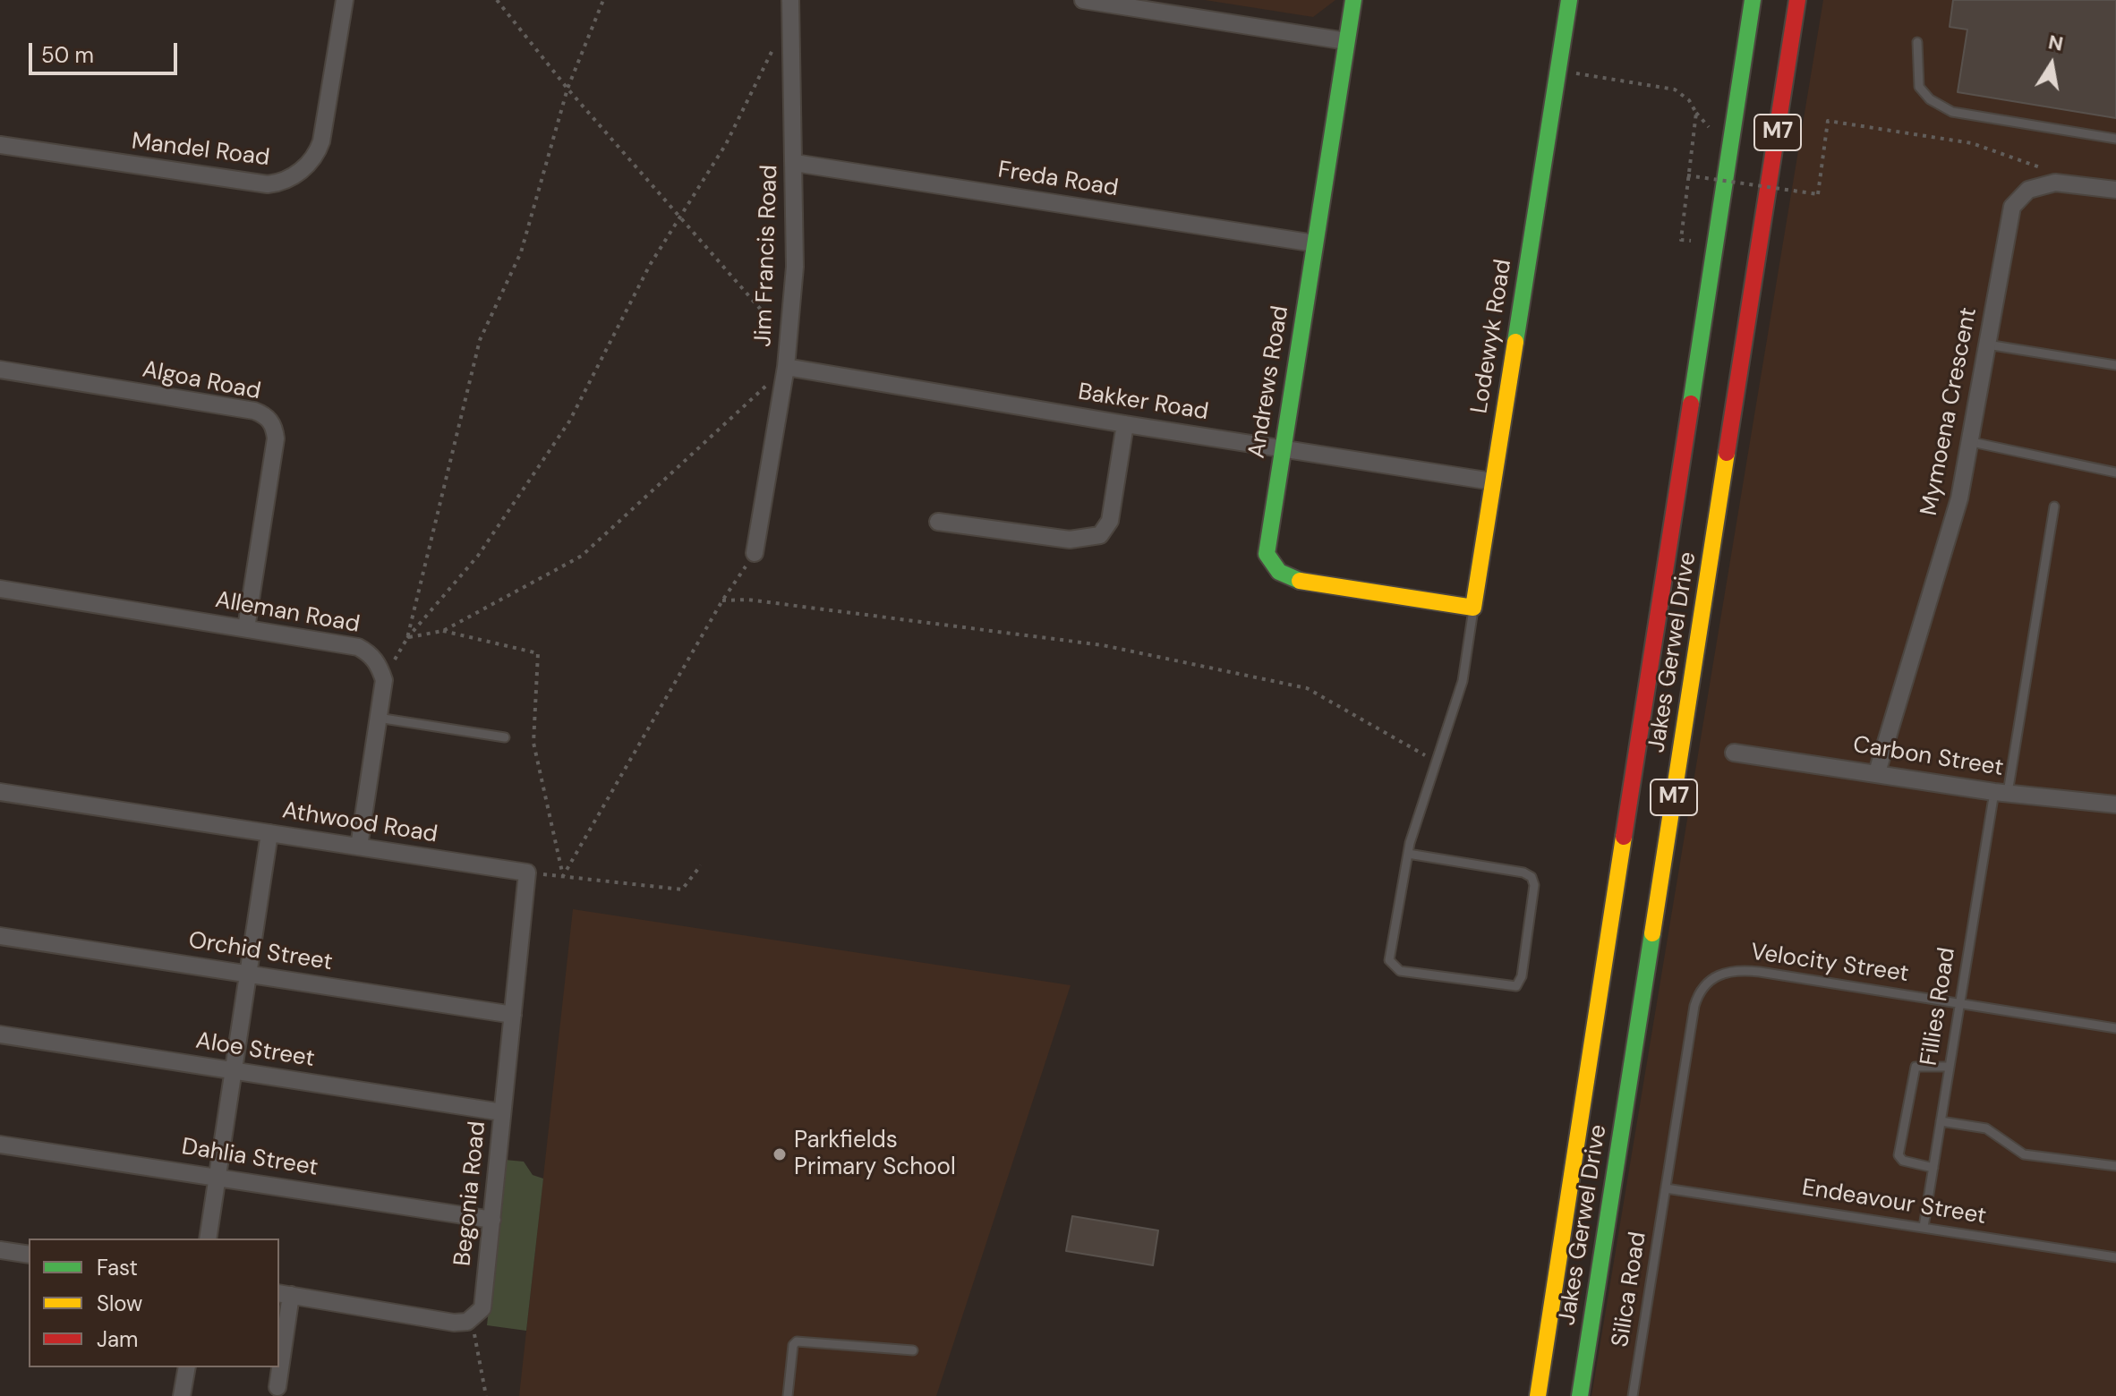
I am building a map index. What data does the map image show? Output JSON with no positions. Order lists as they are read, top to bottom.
{
  "streets": {
    "main road": [
      "M7",
      "Lodewyk Road",
      "Andrews Road",
      "Jakes Gerwel Drive"
    ],
    "street": [
      "Mandel Road",
      "Freda Road",
      "Jim Francis Road",
      "Algoa Road",
      "Bakker Road",
      "Mymoena Crescent",
      "Alleman Road",
      "Carbon Street",
      "Athwood Road",
      "Orchid Street",
      "Aloe Street",
      "Dahlia Street",
      "Begonia Road"
    ],
    "lane": [
      "Velocity Street",
      "Fillies Road",
      "Endeavour Street",
      "Silica Road"
    ]
  },
  "crossings": [
    ["Freda Road", "Jim Francis Road"],
    ["Freda Road", "Andrews Road"],
    ["Jim Francis Road", "Bakker Road"],
    ["Lodewyk Road", "Andrews Road"],
    ["Lodewyk Road", "Bakker Road"],
    ["Algoa Road", "Alleman Road"],
    ["Andrews Road", "Bakker Road"],
    ["Mymoena Crescent", "Carbon Street"],
    ["Carbon Street", "Fillies Road"],
    ["Athwood Road", "Begonia Road"],
    ["Orchid Street", "Begonia Road"],
    ["Velocity Street", "Fillies Road"],
    ["Velocity Street", "Endeavour Street"],
    ["Velocity Street", "Silica Road"],
    ["Fillies Road", "Endeavour Street"],
    ["Aloe Street", "Begonia Road"],
    ["Dahlia Street", "Begonia Road"],
    ["Endeavour Street", "Silica Road"]
  ],
  "places": ["Parkfields Primary School"],
  "legend": ["Fast", "Slow", "Jam"],
  "scale_bar": "50 m",
  "north": "top"
}
